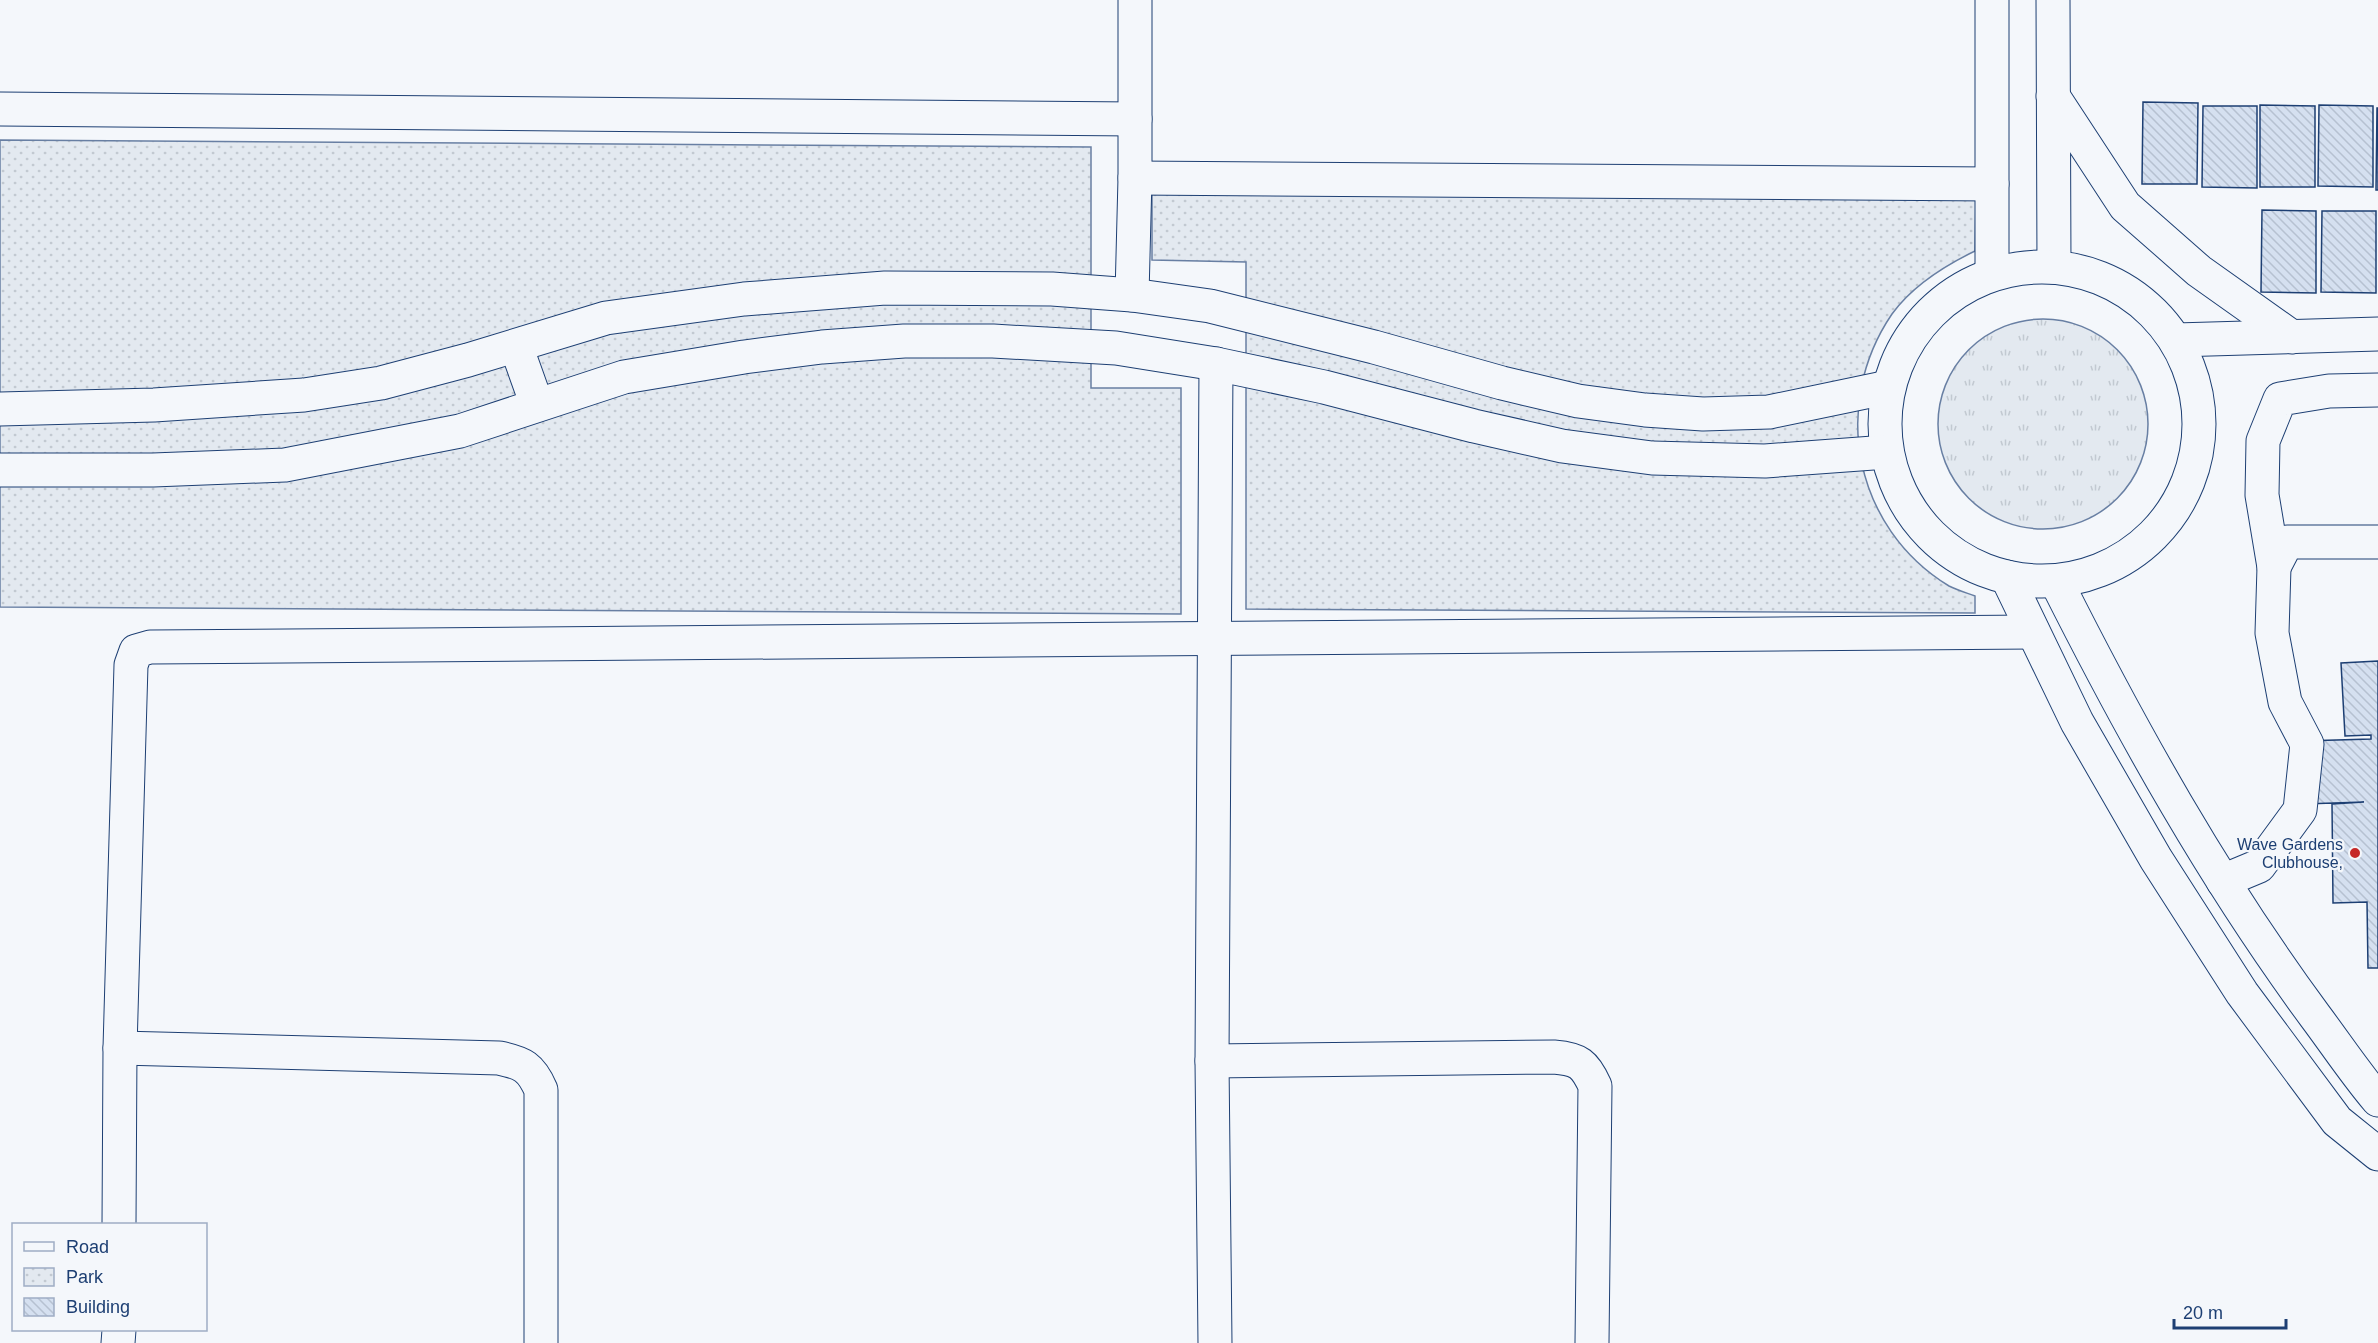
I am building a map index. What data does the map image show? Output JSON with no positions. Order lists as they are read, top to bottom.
{
  "places": ["Wave Gardens Clubhouse,"],
  "legend": ["Road", "Park", "Building"],
  "scale_bar": "20 m"
}
